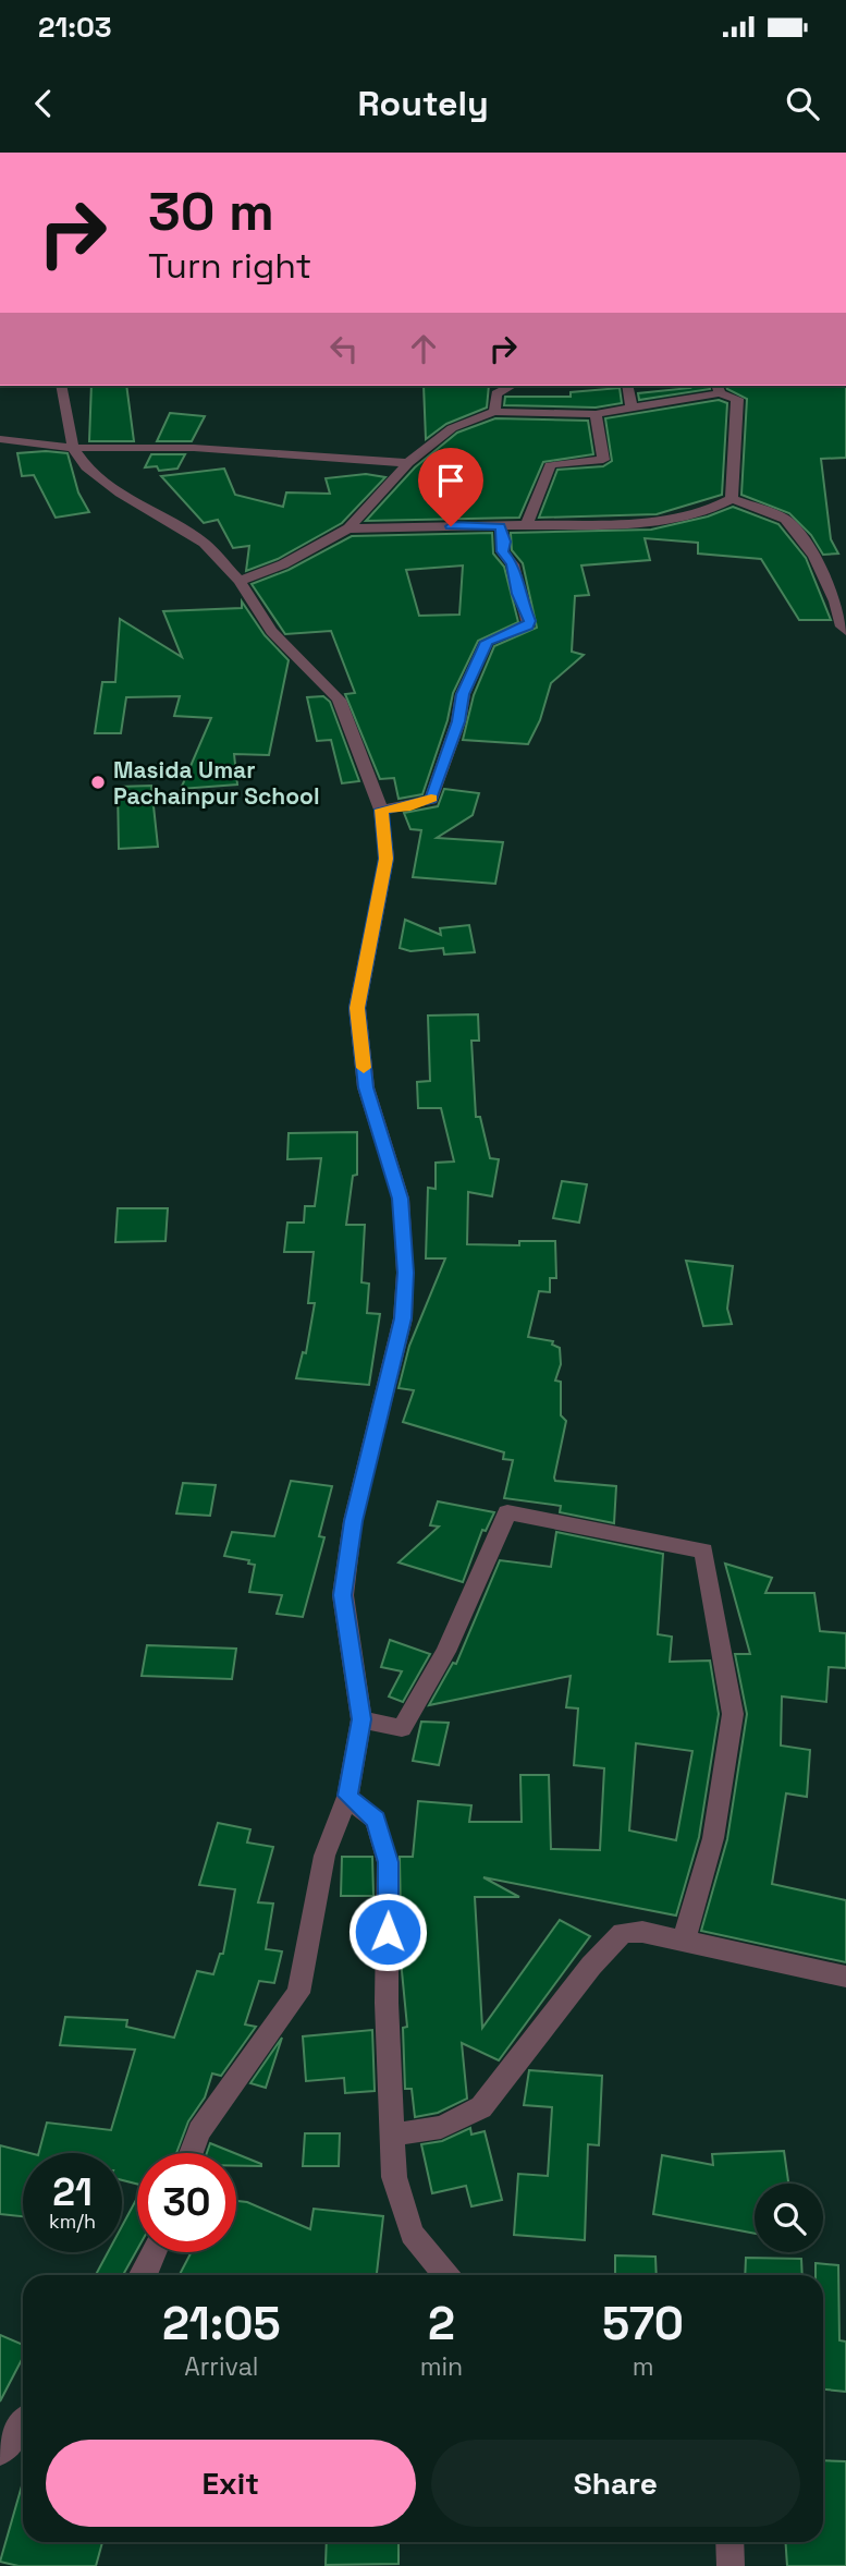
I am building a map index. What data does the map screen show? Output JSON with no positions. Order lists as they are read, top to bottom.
{
  "places": ["Masida Umar Pachainpur School"],
  "page": {
    "status": "21:03",
    "header": "Routely",
    "turn": ["30 m", "Turn right"],
    "speed": "21 km/h",
    "limit": "30",
    "eta": [
      "21:05",
      "Arrival",
      "2",
      "min",
      "570",
      "m"
    ],
    "buttons": ["Exit", "Share"]
  }
}
